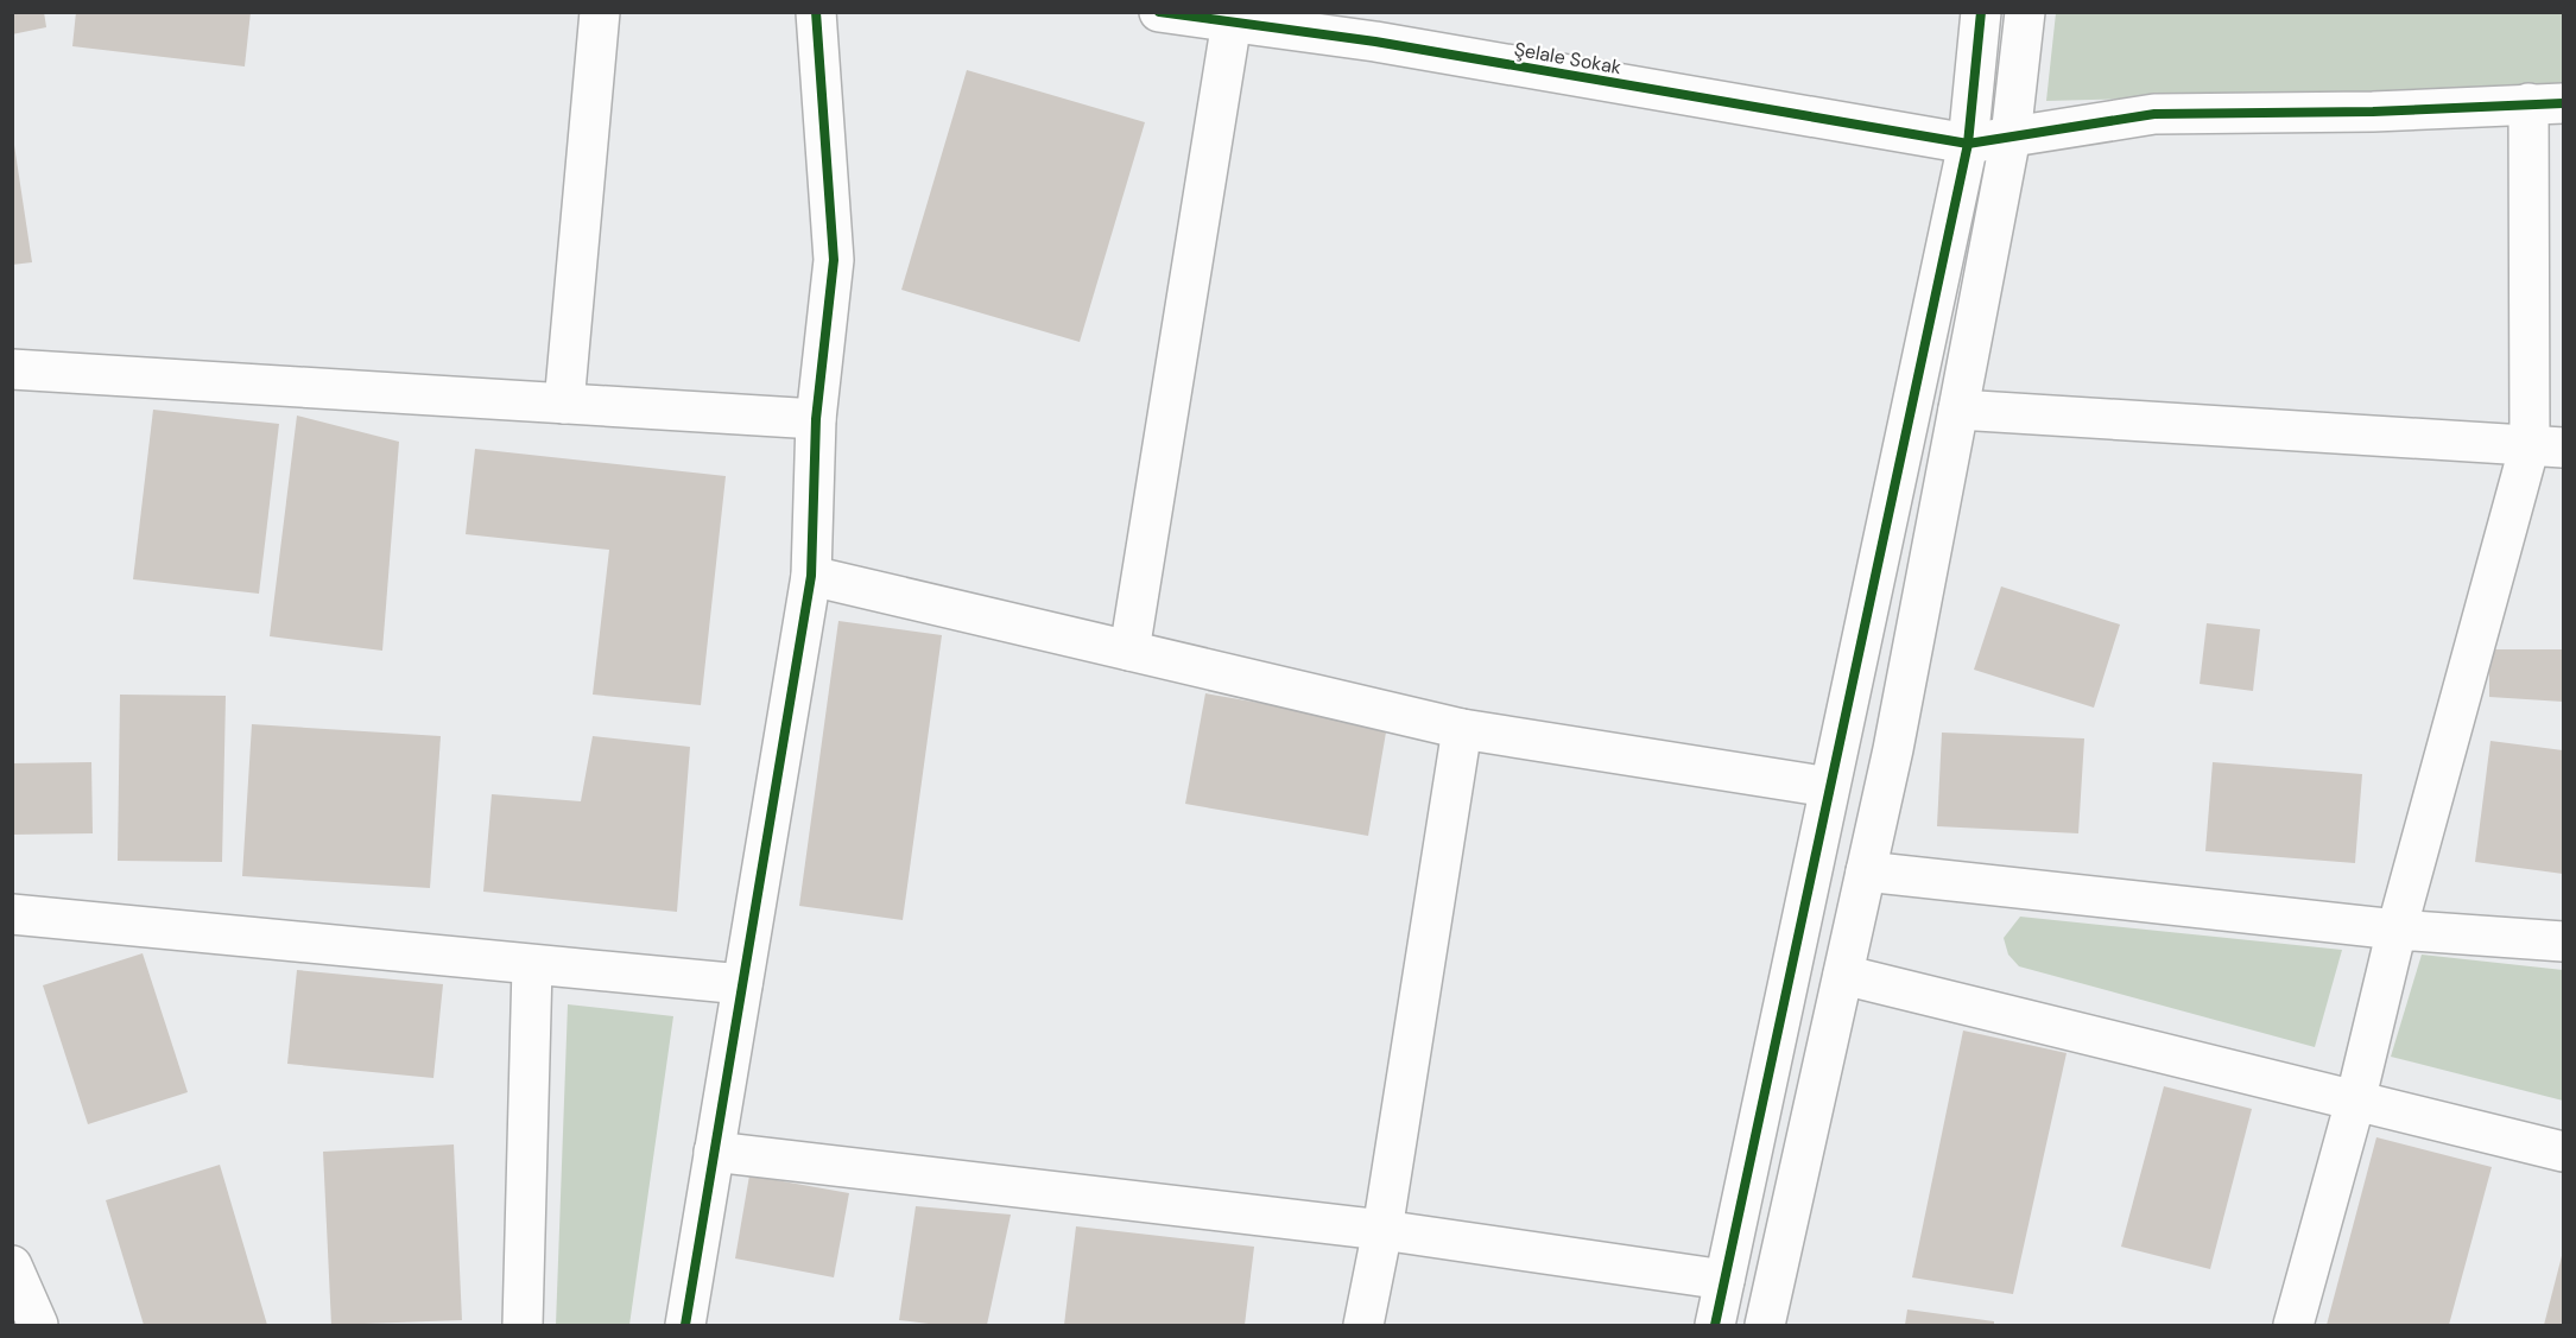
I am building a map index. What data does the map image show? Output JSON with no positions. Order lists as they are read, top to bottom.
{
  "streets": {
    "street": ["Şelale Sokak"]
  }
}
